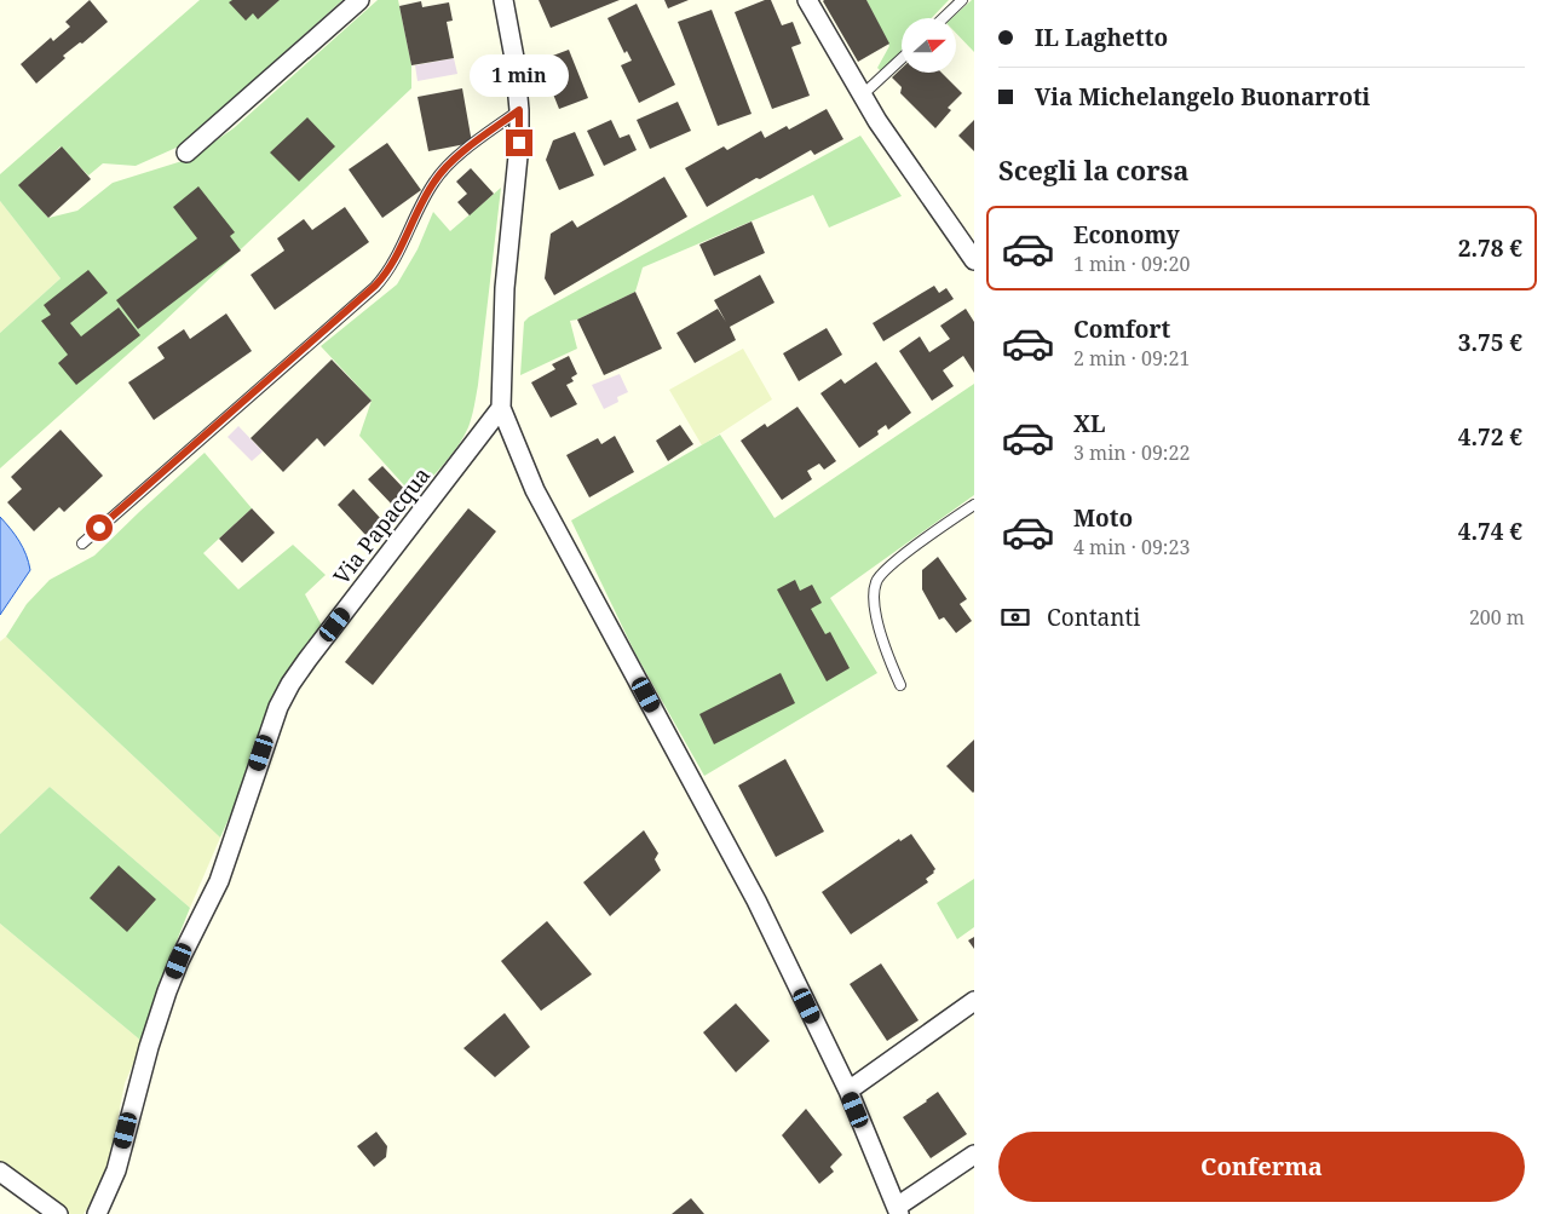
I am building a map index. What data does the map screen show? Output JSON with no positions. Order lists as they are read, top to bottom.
{
  "streets": {
    "street": ["Via Papacqua"]
  },
  "north": "right",
  "page": {
    "banner": ["IL Laghetto", "Via Michelangelo Buonarroti"],
    "bubble": "1 min",
    "heading": "Scegli la corsa",
    "list": [
      {
        "name": "Economy",
        "note": "1 min · 09:20",
        "value": "2.78 €"
      },
      {
        "name": "Comfort",
        "note": "2 min · 09:21",
        "value": "3.75 €"
      },
      {
        "name": "XL",
        "note": "3 min · 09:22",
        "value": "4.72 €"
      },
      {
        "name": "Moto",
        "note": "4 min · 09:23",
        "value": "4.74 €"
      }
    ],
    "pay": ["Contanti", "200 m"],
    "buttons": "Conferma"
  }
}
